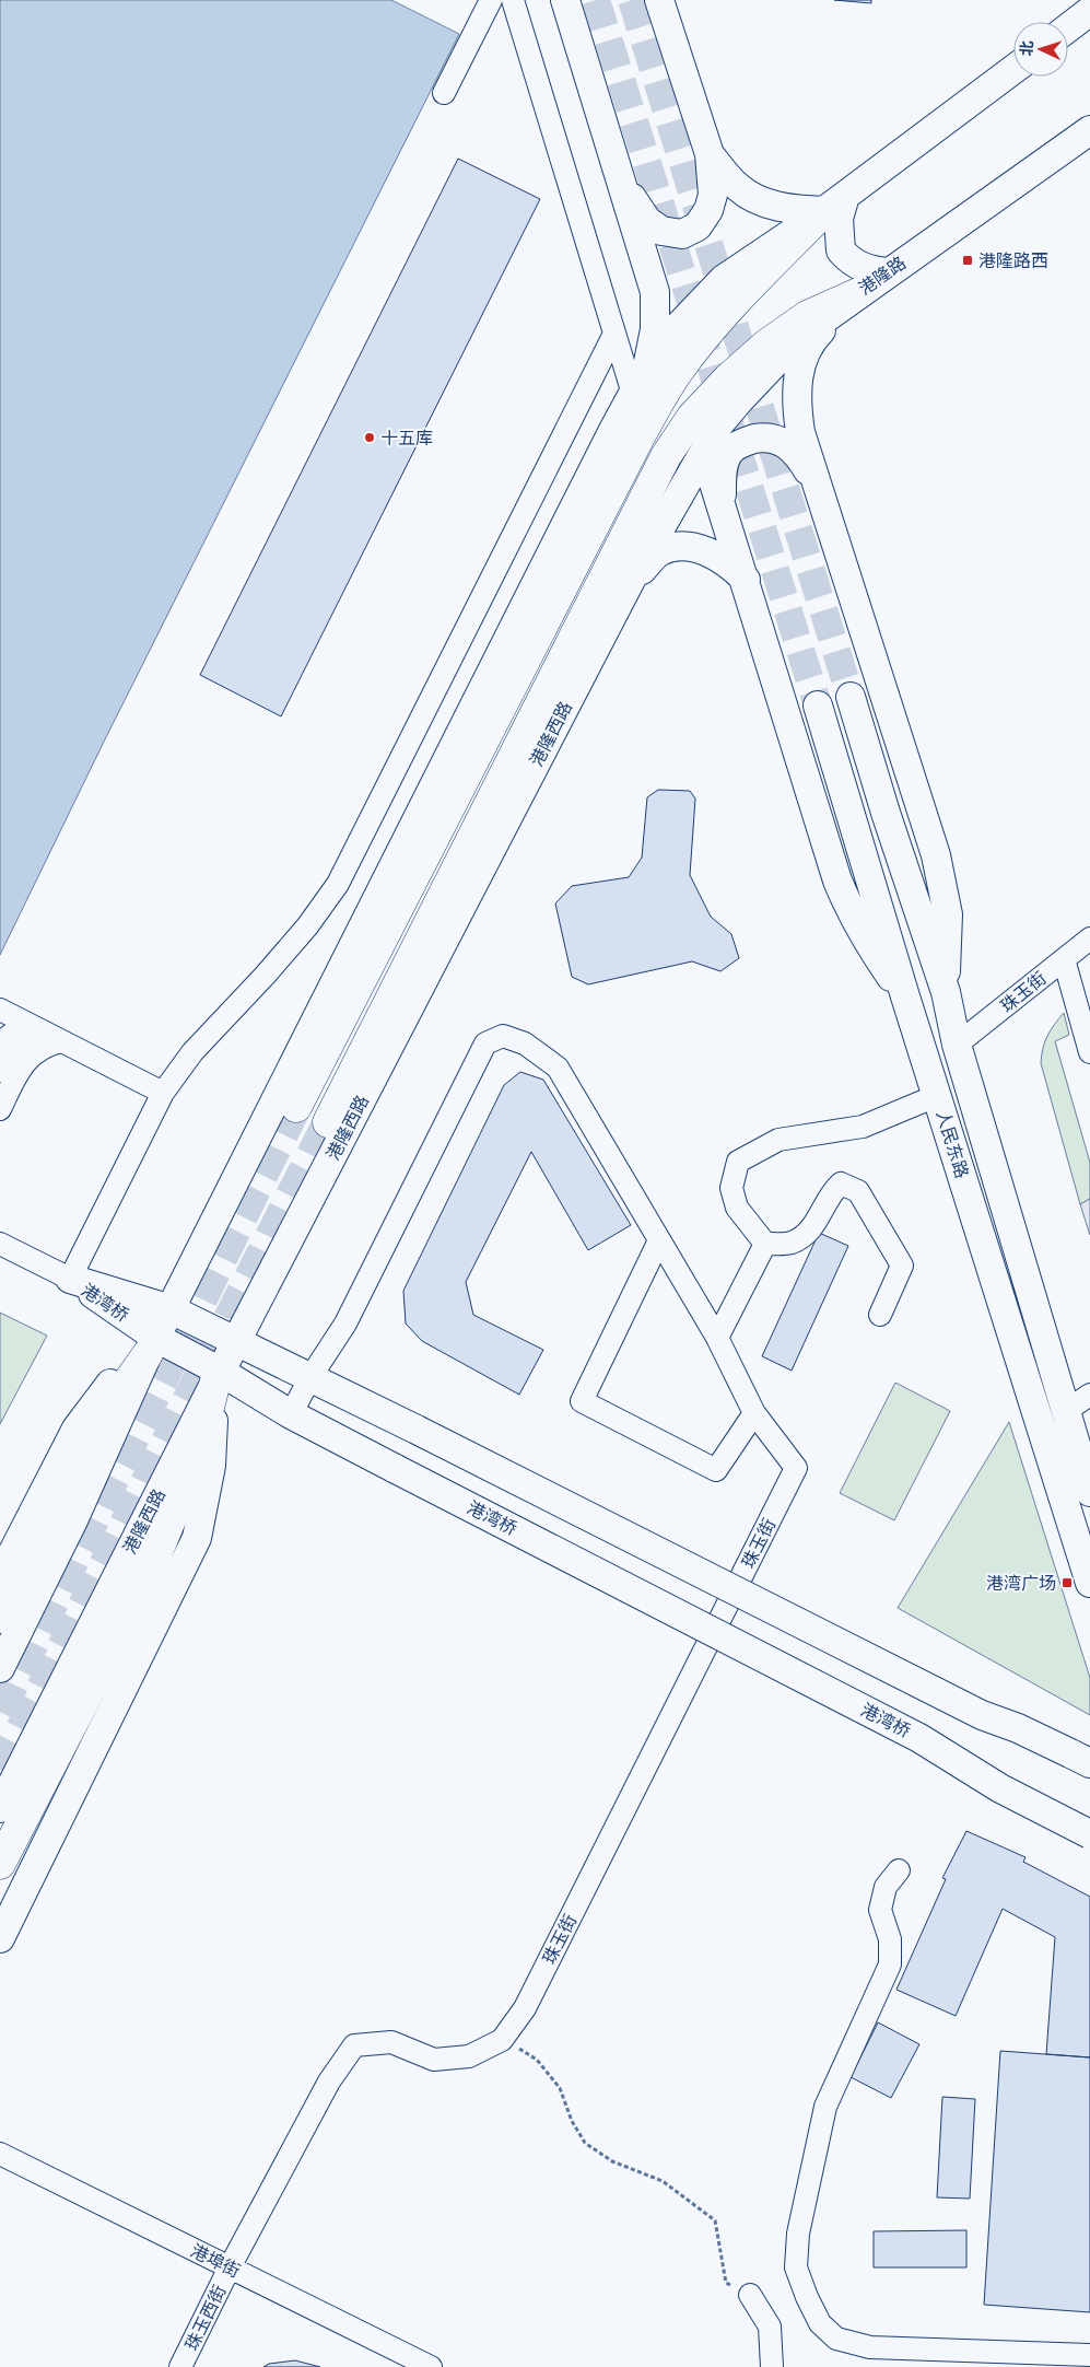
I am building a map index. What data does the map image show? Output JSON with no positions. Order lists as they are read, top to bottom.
{
  "streets": {
    "main road": [
      "港隆路",
      "港隆西路",
      "人民东路",
      "港湾桥"
    ],
    "street": ["珠玉街", "港埠街", "珠玉西街"]
  },
  "crossings": [
    ["港隆路", "港隆西路"],
    ["港隆西路", "港湾桥"],
    ["珠玉街", "人民东路"],
    ["珠玉街", "港埠街"],
    ["珠玉街", "珠玉西街"],
    ["港埠街", "珠玉西街"]
  ],
  "places": {
    "transit": ["港隆路西", "港湾广场"],
    "other": ["十五库"]
  },
  "north": "left"
}
